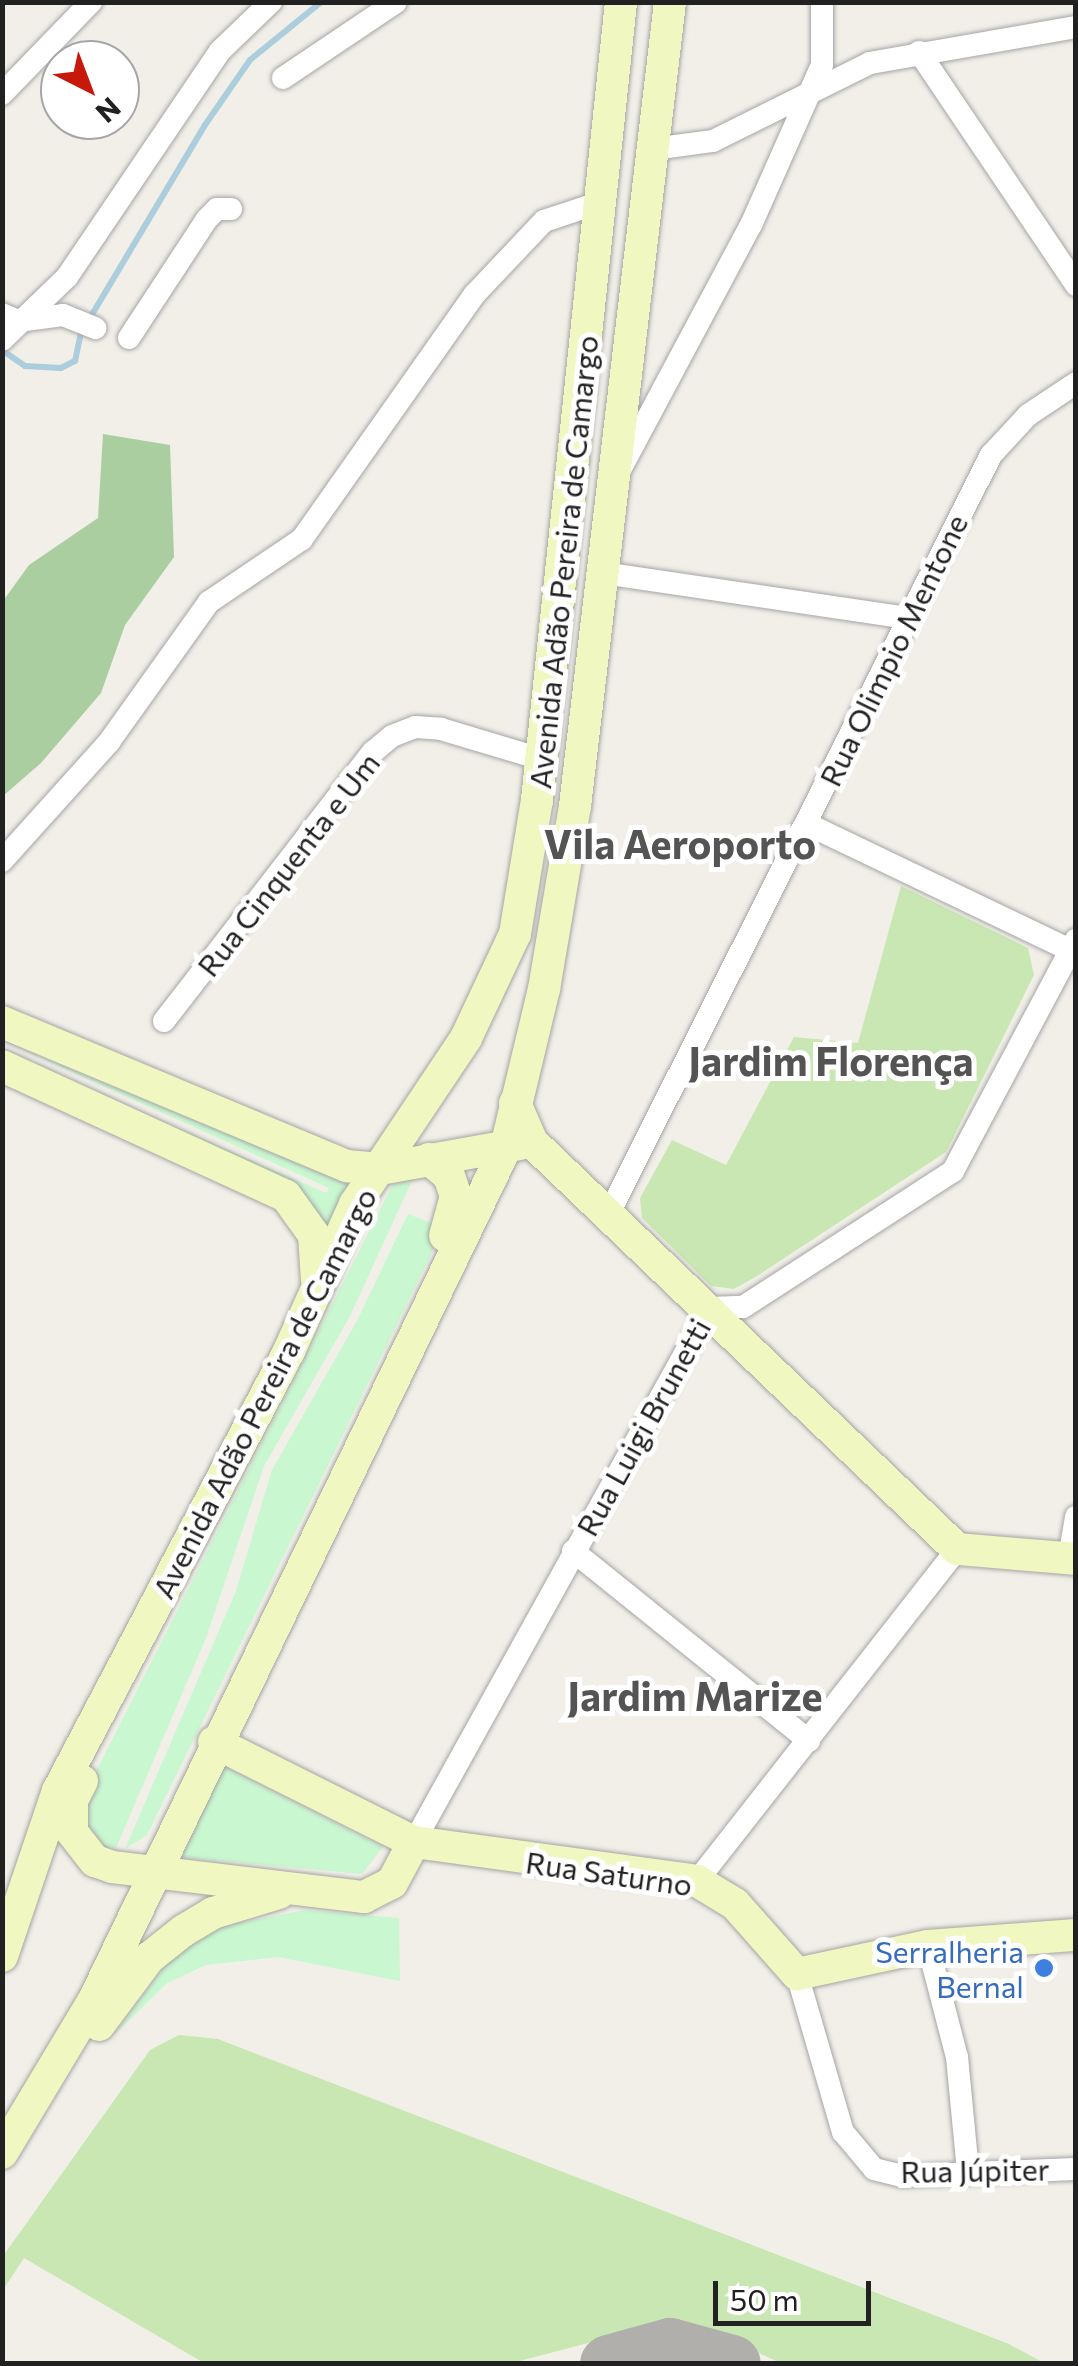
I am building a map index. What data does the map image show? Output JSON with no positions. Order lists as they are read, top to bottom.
{
  "streets": {
    "main road": ["Avenida Adão Pereira de Camargo", "Rua Luigi Brunetti", "Rua Saturno"],
    "street": ["Rua Olimpio Mentone", "Rua Cinquenta e Um", "Rua Júpiter"]
  },
  "crossings": [
    ["Avenida Adão Pereira de Camargo", "Rua Cinquenta e Um"],
    ["Avenida Adão Pereira de Camargo", "Rua Saturno"],
    ["Rua Luigi Brunetti", "Rua Saturno"],
    ["Rua Saturno", "Rua Júpiter"]
  ],
  "districts": ["Vila Aeroporto", "Jardim Florença", "Jardim Marize"],
  "places": ["Serralheria Bernal"],
  "scale_bar": "50 m",
  "north": "bottom right"
}
